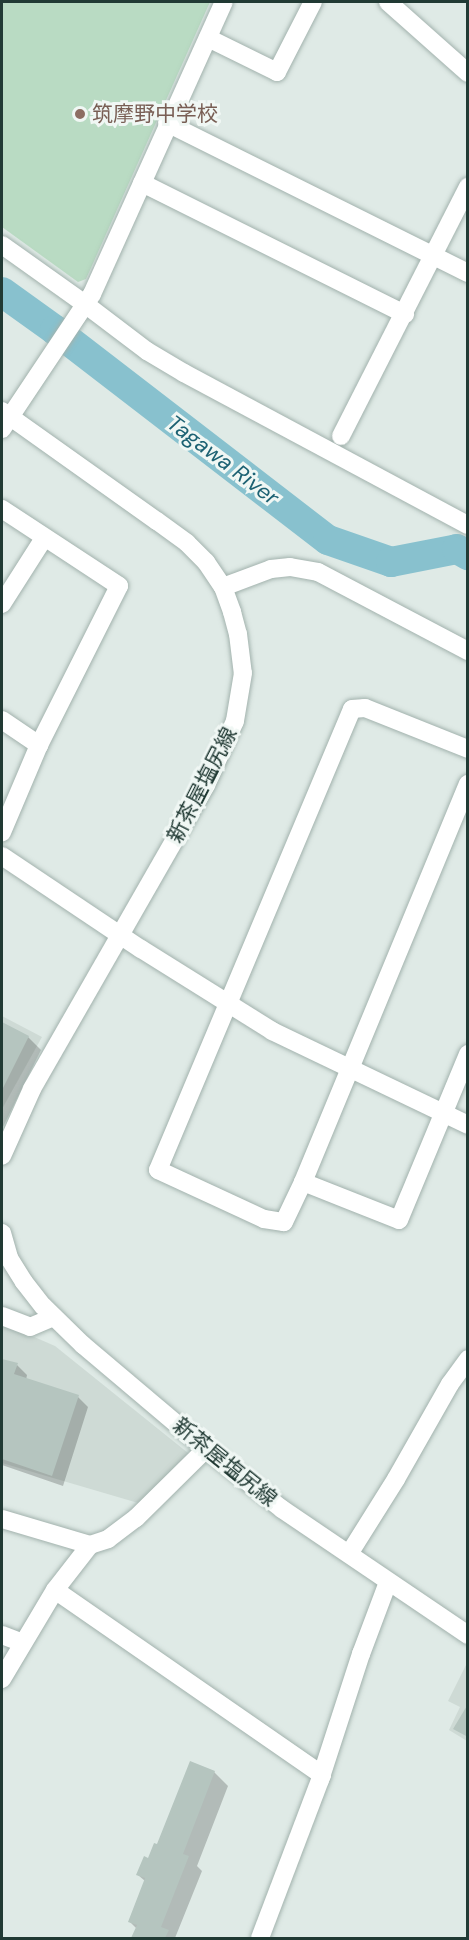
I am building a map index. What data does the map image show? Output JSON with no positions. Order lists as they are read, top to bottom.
{
  "streets": {
    "street": ["新茶屋塩尻線"]
  },
  "water": ["Tagawa River"],
  "places": ["筑摩野中学校"]
}
